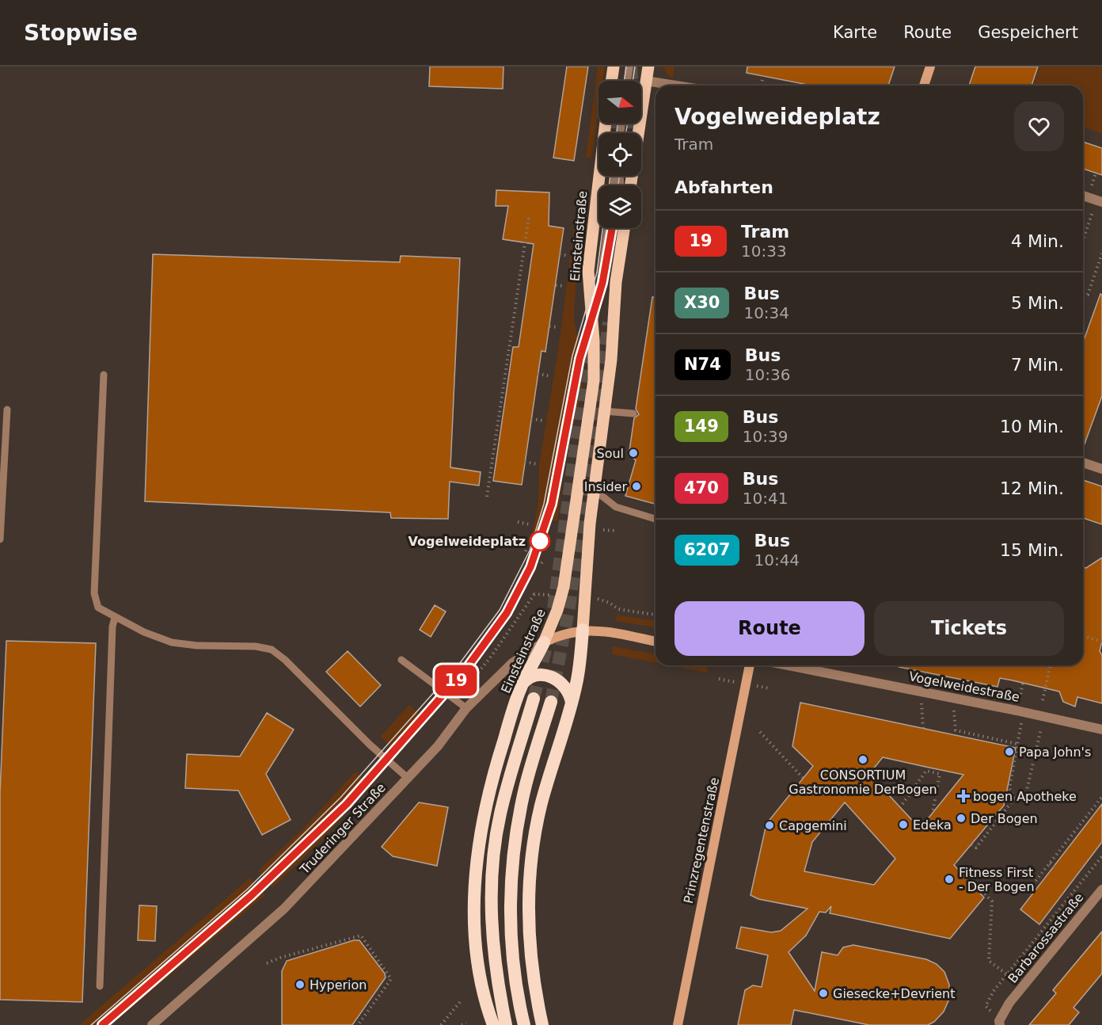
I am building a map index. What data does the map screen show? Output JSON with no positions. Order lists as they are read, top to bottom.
{
  "streets": {
    "highway": ["Einsteinstraße"],
    "main road": ["Prinzregentenstraße"],
    "street": ["Vogelweidestraße", "Truderinger Straße", "Barbarossastraße"]
  },
  "crossings": [
    ["Einsteinstraße", "Truderinger Straße"]
  ],
  "places": {
    "other": [
      "Soul",
      "Insider",
      "Vogelweideplatz",
      "Papa John's",
      "CONSORTIUM Gastronomie DerBogen",
      "Der Bogen",
      "Edeka",
      "Capgemini",
      "Fitness First - Der Bogen",
      "Hyperion",
      "Giesecke+Devrient"
    ],
    "health": ["bogen Apotheke"]
  },
  "lines": ["tram line 19"],
  "north": "right",
  "page": {
    "header": "Stopwise",
    "nav": ["Karte", "Route", "Gespeichert"],
    "on_map": "19",
    "heading": [
      ["Vogelweideplatz", "Tram"],
      "Abfahrten"
    ],
    "list": [
      {
        "mark": "19",
        "name": "Tram",
        "note": "10:33",
        "value": "4 Min."
      },
      {
        "mark": "X30",
        "name": "Bus",
        "note": "10:34",
        "value": "5 Min."
      },
      {
        "mark": "N74",
        "name": "Bus",
        "note": "10:36",
        "value": "7 Min."
      },
      {
        "mark": "149",
        "name": "Bus",
        "note": "10:39",
        "value": "10 Min."
      },
      {
        "mark": "470",
        "name": "Bus",
        "note": "10:41",
        "value": "12 Min."
      },
      {
        "mark": "6207",
        "name": "Bus",
        "note": "10:44",
        "value": "15 Min."
      }
    ],
    "buttons": ["Route", "Tickets"]
  }
}
